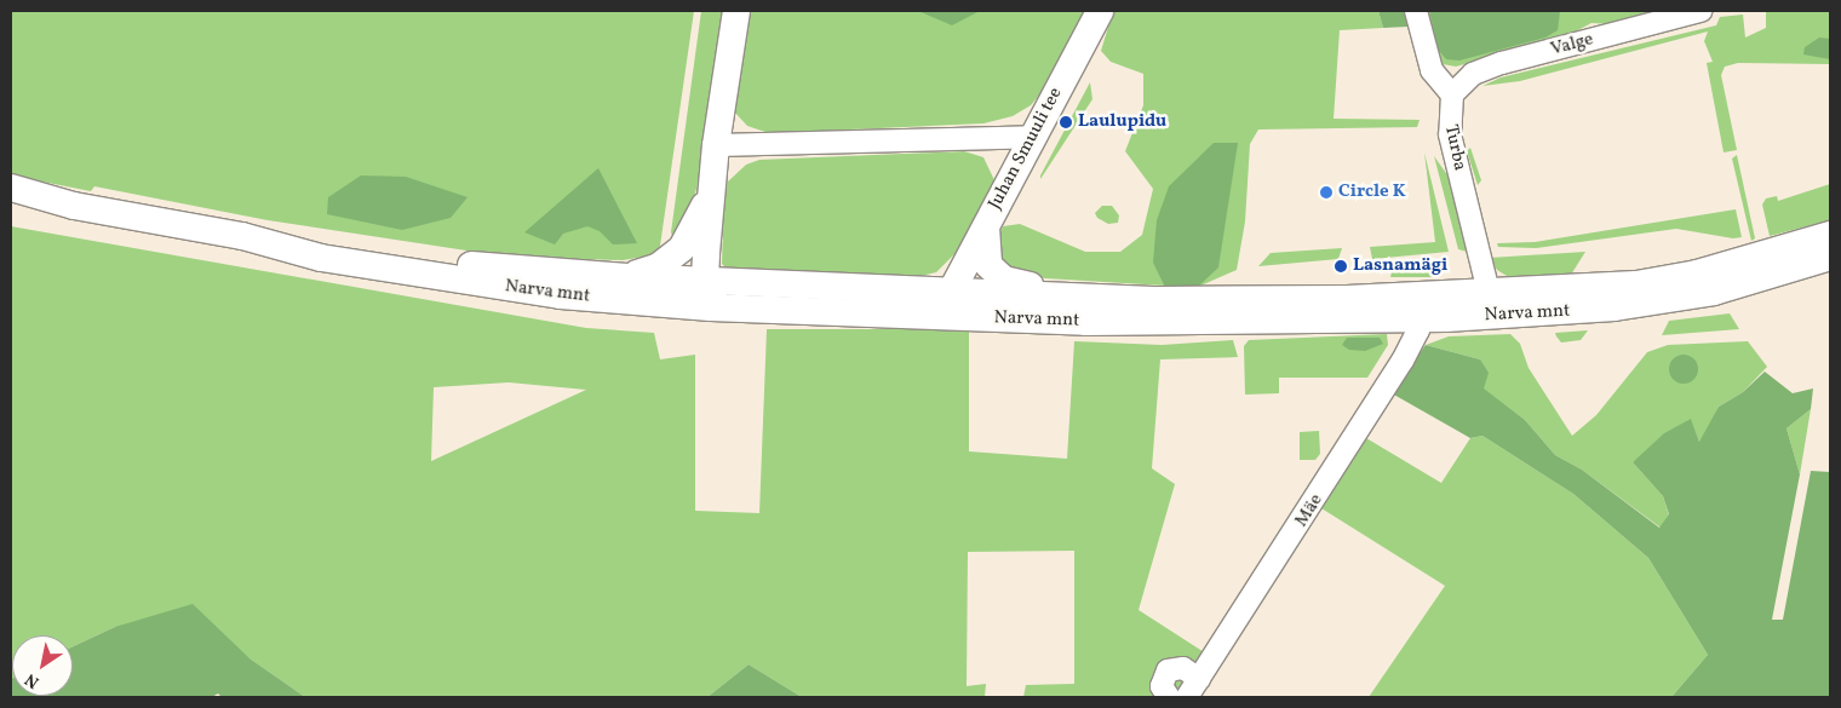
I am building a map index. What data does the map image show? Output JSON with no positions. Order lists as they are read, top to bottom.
{
  "streets": {
    "main road": ["Juhan Smuuli tee", "Narva mnt"],
    "street": ["Valge", "Turba", "Mäe"]
  },
  "crossings": [
    ["Valge", "Turba"],
    ["Turba", "Narva mnt"],
    ["Juhan Smuuli tee", "Narva mnt"],
    ["Narva mnt", "Mäe"]
  ],
  "places": ["Laulupidu", "Circle K", "Lasnamägi"],
  "north": "bottom left"
}
